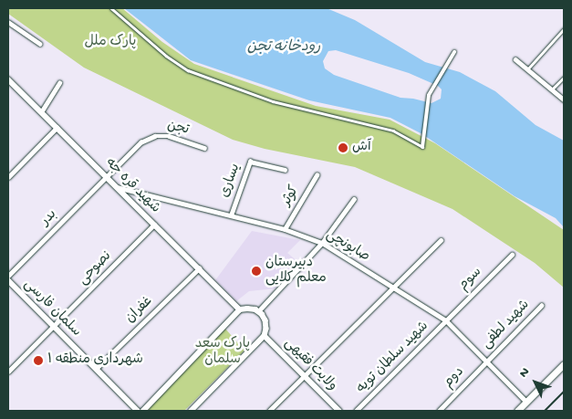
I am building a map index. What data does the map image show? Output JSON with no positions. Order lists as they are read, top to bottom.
{
  "streets": {
    "street": [
      "تجن",
      "یساری",
      "شهید قره جه",
      "کوثر",
      "بدر",
      "صابونچی",
      "نصوحی",
      "سوم",
      "سلمان فارسی",
      "غفران",
      "شهید لطفی",
      "شهید سلطان تویه",
      "ولایت فقیهی",
      "دوم"
    ]
  },
  "crossings": [
    ["تجن", "شهید قره جه"],
    ["تجن", "بدر"],
    ["یساری", "صابونچی"],
    ["شهید قره جه", "بدر"],
    ["شهید قره جه", "صابونچی"],
    ["شهید قره جه", "نصوحی"],
    ["شهید قره جه", "غفران"],
    ["کوثر", "صابونچی"],
    ["صابونچی", "سوم"],
    ["صابونچی", "شهید لطفی"],
    ["صابونچی", "شهید سلطان تویه"],
    ["صابونچی", "دوم"],
    ["نصوحی", "سلمان فارسی"],
    ["سوم", "شهید سلطان تویه"],
    ["سلمان فارسی", "غفران"],
    ["شهید لطفی", "دوم"]
  ],
  "water": ["رودخانه تجن"],
  "parks": ["پارک ملل", "پارک سعد سلمان"],
  "places": ["آش", "دبیرستان معلم کلایی", "شهرداری منطقه ۱"],
  "north": "top left"
}
